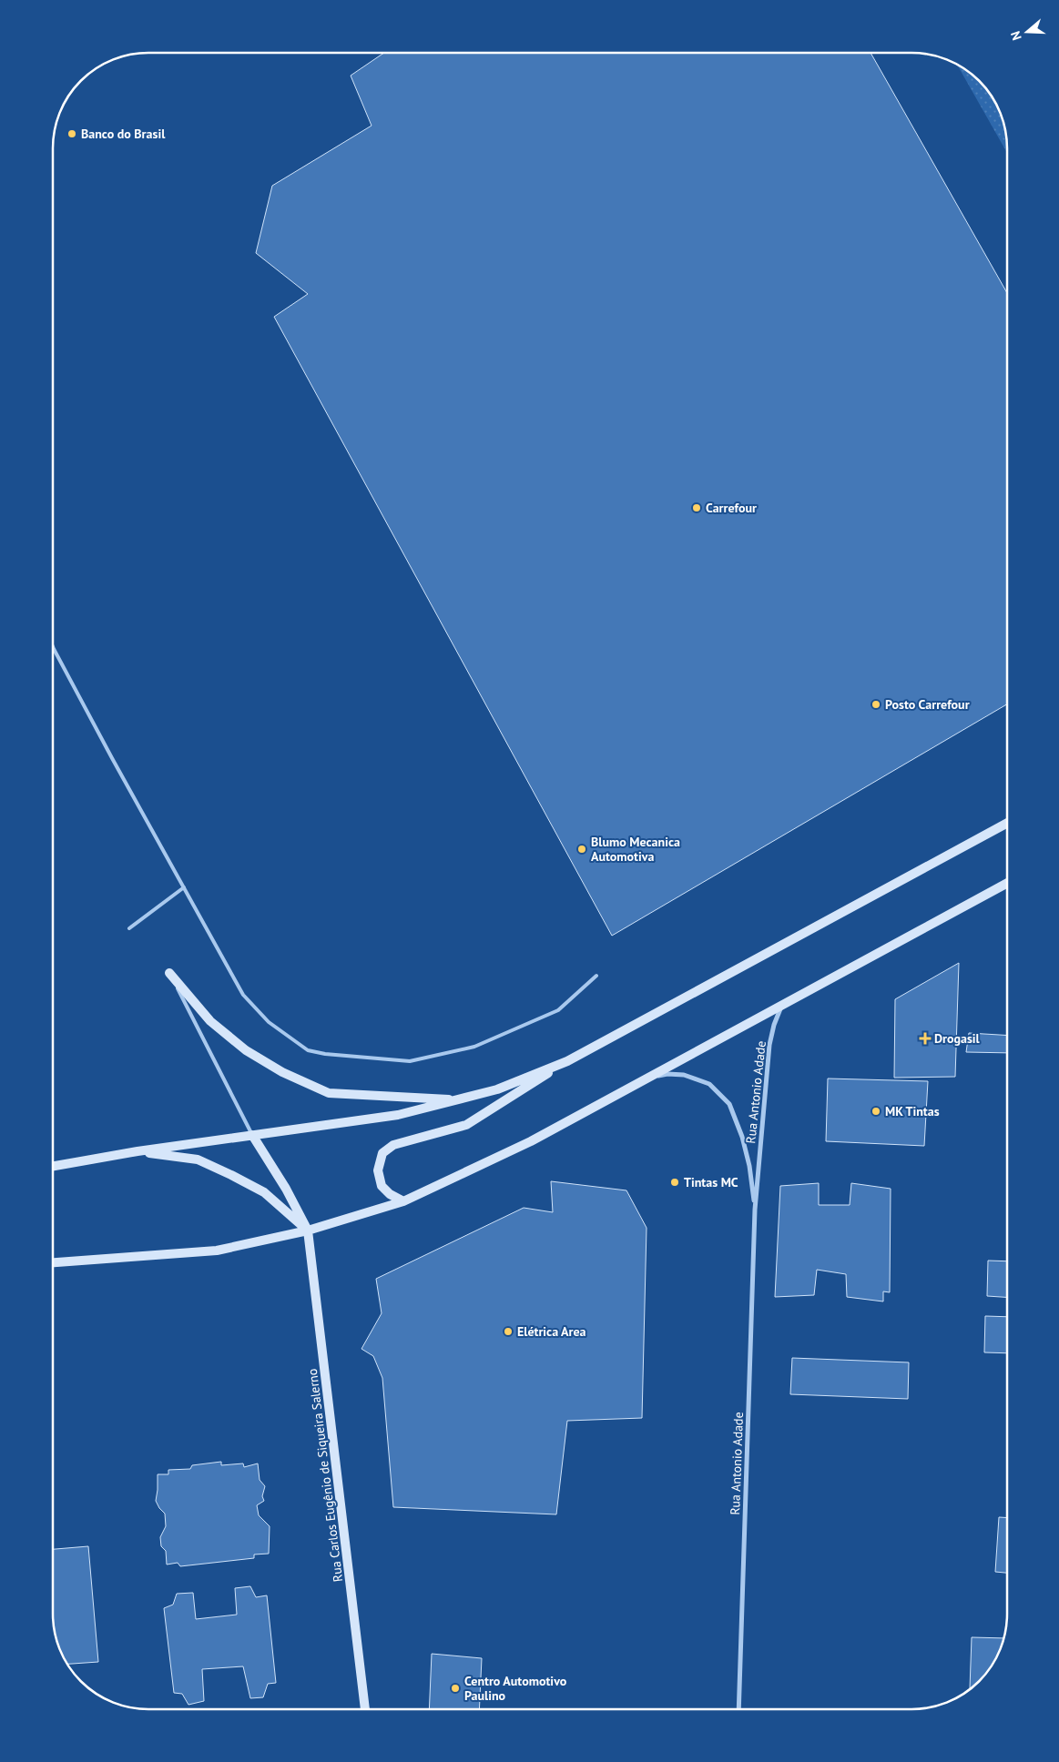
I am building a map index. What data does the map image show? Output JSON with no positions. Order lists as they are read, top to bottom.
{
  "streets": {
    "main road": ["Rua Carlos Eugênio de Siqueira Salerno"],
    "street": ["Rua Antonio Adade"]
  },
  "places": {
    "other": [
      "Banco do Brasil",
      "Carrefour",
      "Posto Carrefour",
      "Blumo Mecanica Automotiva",
      "MK Tintas",
      "Tintas MC",
      "Elétrica Area",
      "Centro Automotivo Paulino"
    ],
    "health": ["Drogasil"]
  },
  "north": "left"
}
